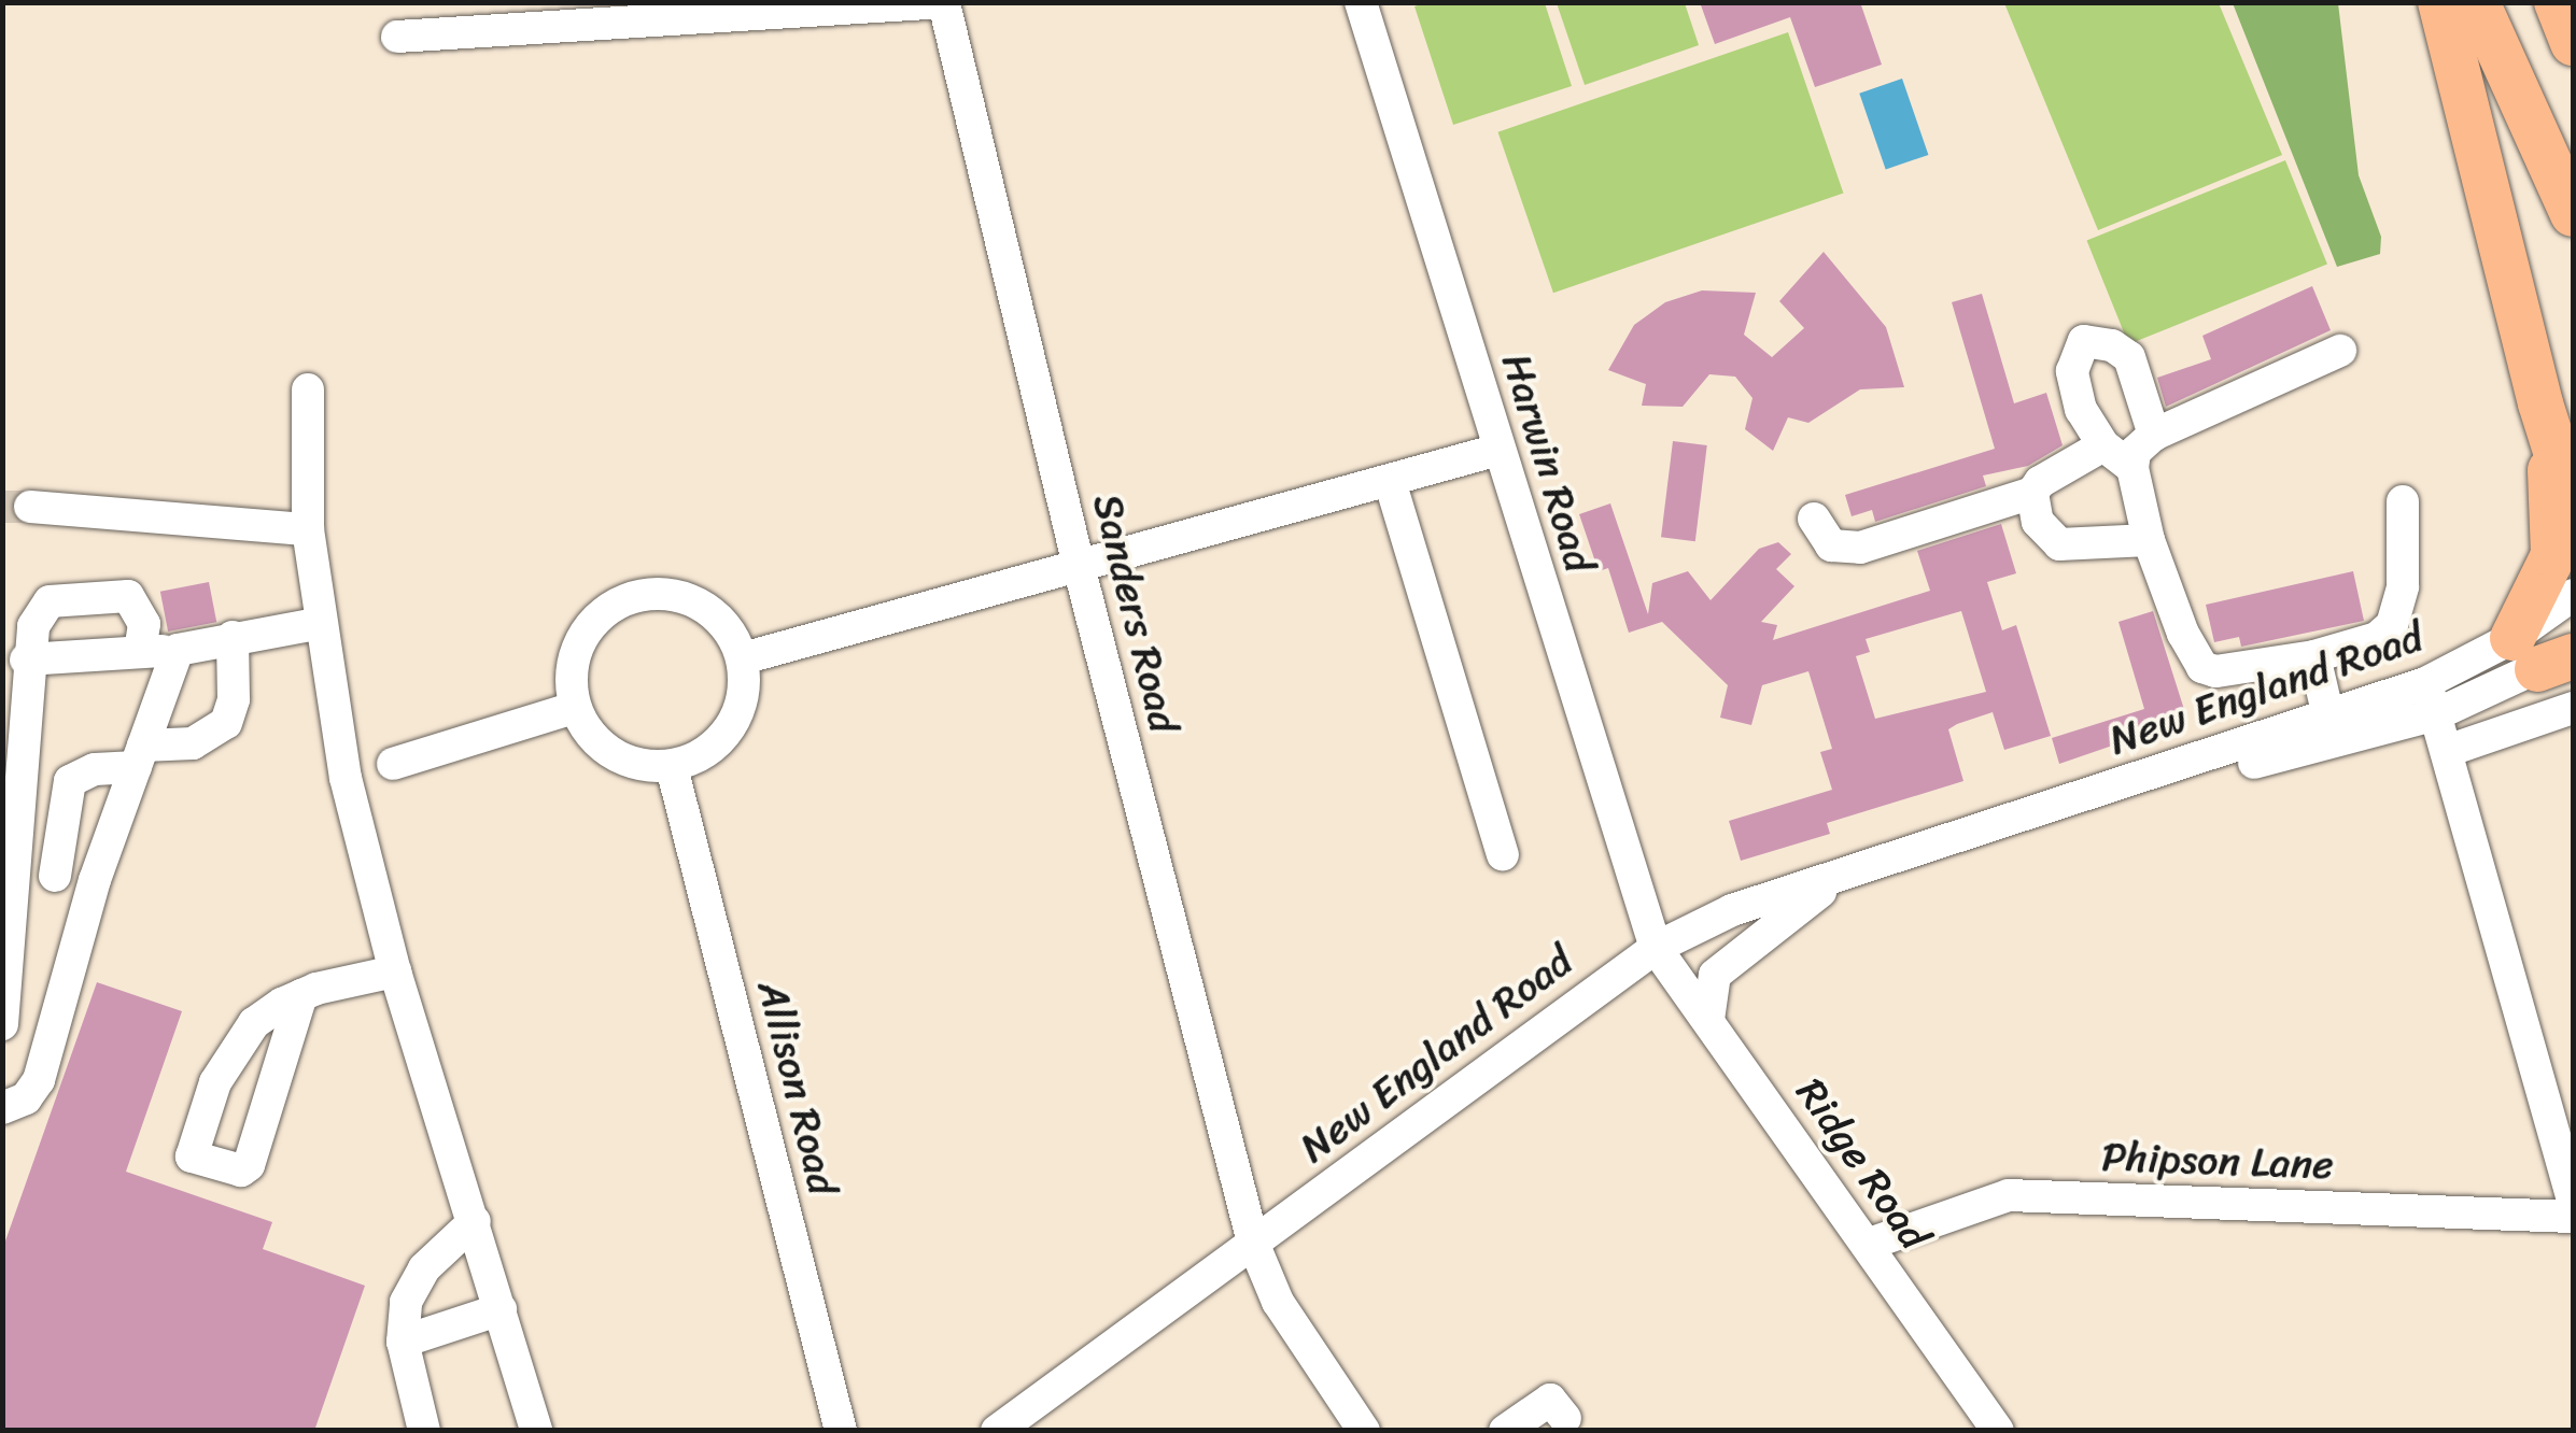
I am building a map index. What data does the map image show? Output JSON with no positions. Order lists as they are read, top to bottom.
{
  "streets": {
    "street": [
      "Harwin Road",
      "Sanders Road",
      "New England Road",
      "Allison Road",
      "Phipson Lane",
      "Ridge Road"
    ]
  },
  "crossings": [
    ["Harwin Road", "New England Road"],
    ["Harwin Road", "Ridge Road"],
    ["Sanders Road", "New England Road"],
    ["New England Road", "Ridge Road"],
    ["Phipson Lane", "Ridge Road"]
  ]
}
